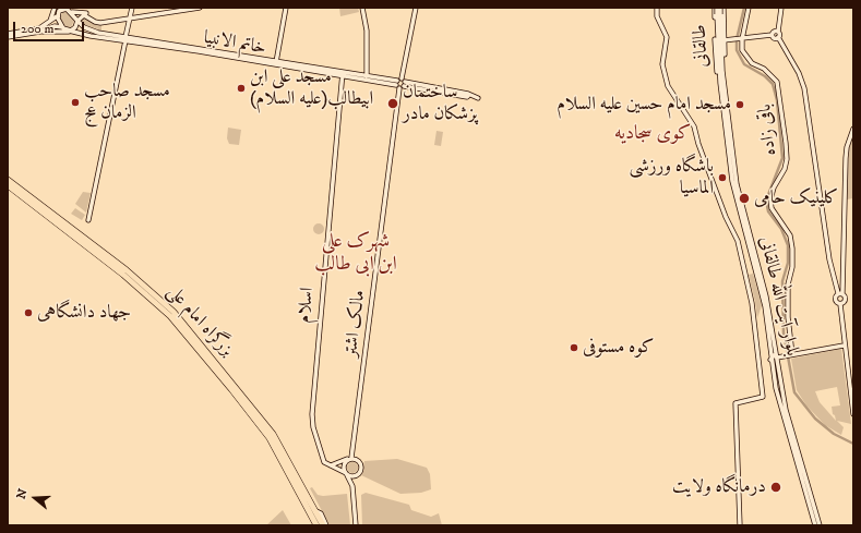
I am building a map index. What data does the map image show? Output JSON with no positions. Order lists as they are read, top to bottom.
{
  "streets": {
    "highway": ["بزرگراه امام علی"],
    "street": [
      "خاتم الانبیا",
      "طالقانی",
      "باقی زاده",
      "بلوار آیت الله طالقانی",
      "اسلام",
      "مالک اشتر"
    ]
  },
  "crossings": [
    ["خاتم الانبیا", "اسلام"],
    ["خاتم الانبیا", "مالک اشتر"],
    ["طالقانی", "بلوار آیت الله طالقانی"]
  ],
  "districts": ["کوی سجادیه", "شهرک علی ابن ابی طالب"],
  "places": [
    "مسجد علی ابن ابیطالب(علیه السلام)",
    "مسجد صاحب الزمان عج",
    "ساختمان پزشکان مادر",
    "مسجد امام حسین علیه السلام",
    "باشگاه ورزشی الماسیا",
    "کلینیک حامی",
    "جهاد دانشگاهی",
    "کوه مستوفی",
    "درمانگاه ولایت"
  ],
  "scale_bar": "200 m",
  "north": "left"
}
